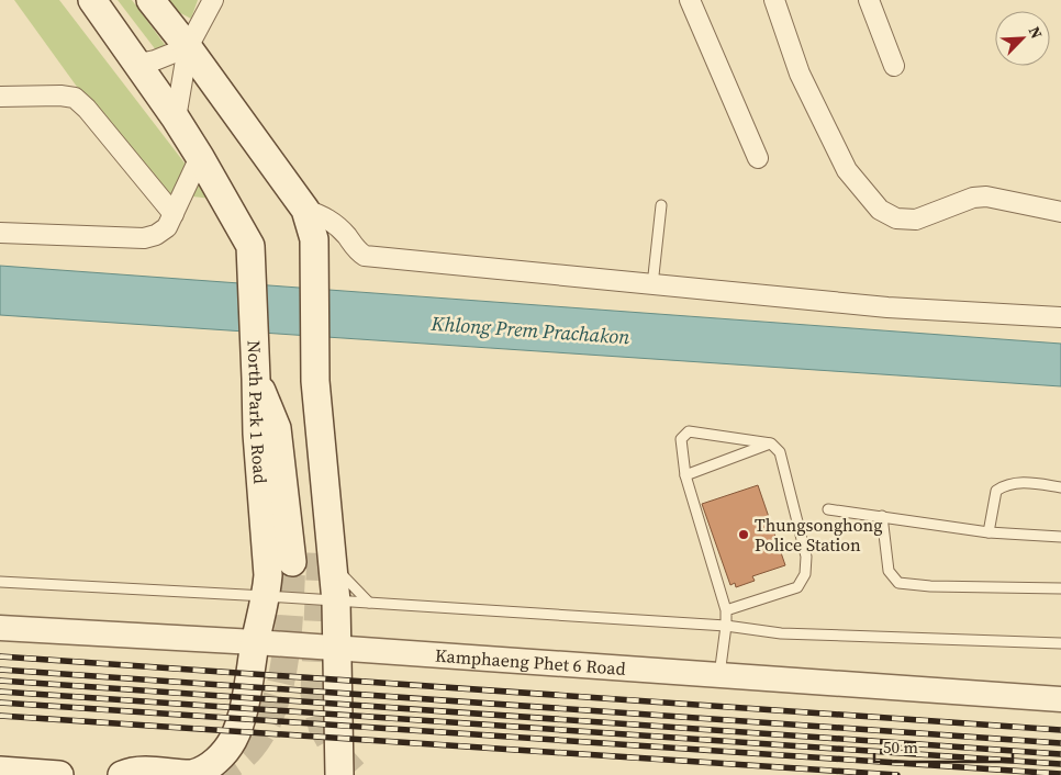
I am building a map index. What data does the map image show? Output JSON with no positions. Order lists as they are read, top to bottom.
{
  "streets": {
    "main road": ["North Park 1 Road"],
    "street": ["Kamphaeng Phet 6 Road"]
  },
  "crossings": [
    ["North Park 1 Road", "Kamphaeng Phet 6 Road"]
  ],
  "water": ["Khlong Prem Prachakon"],
  "places": ["Thungsonghong Police Station"],
  "scale_bar": "50 m",
  "north": "top right"
}
